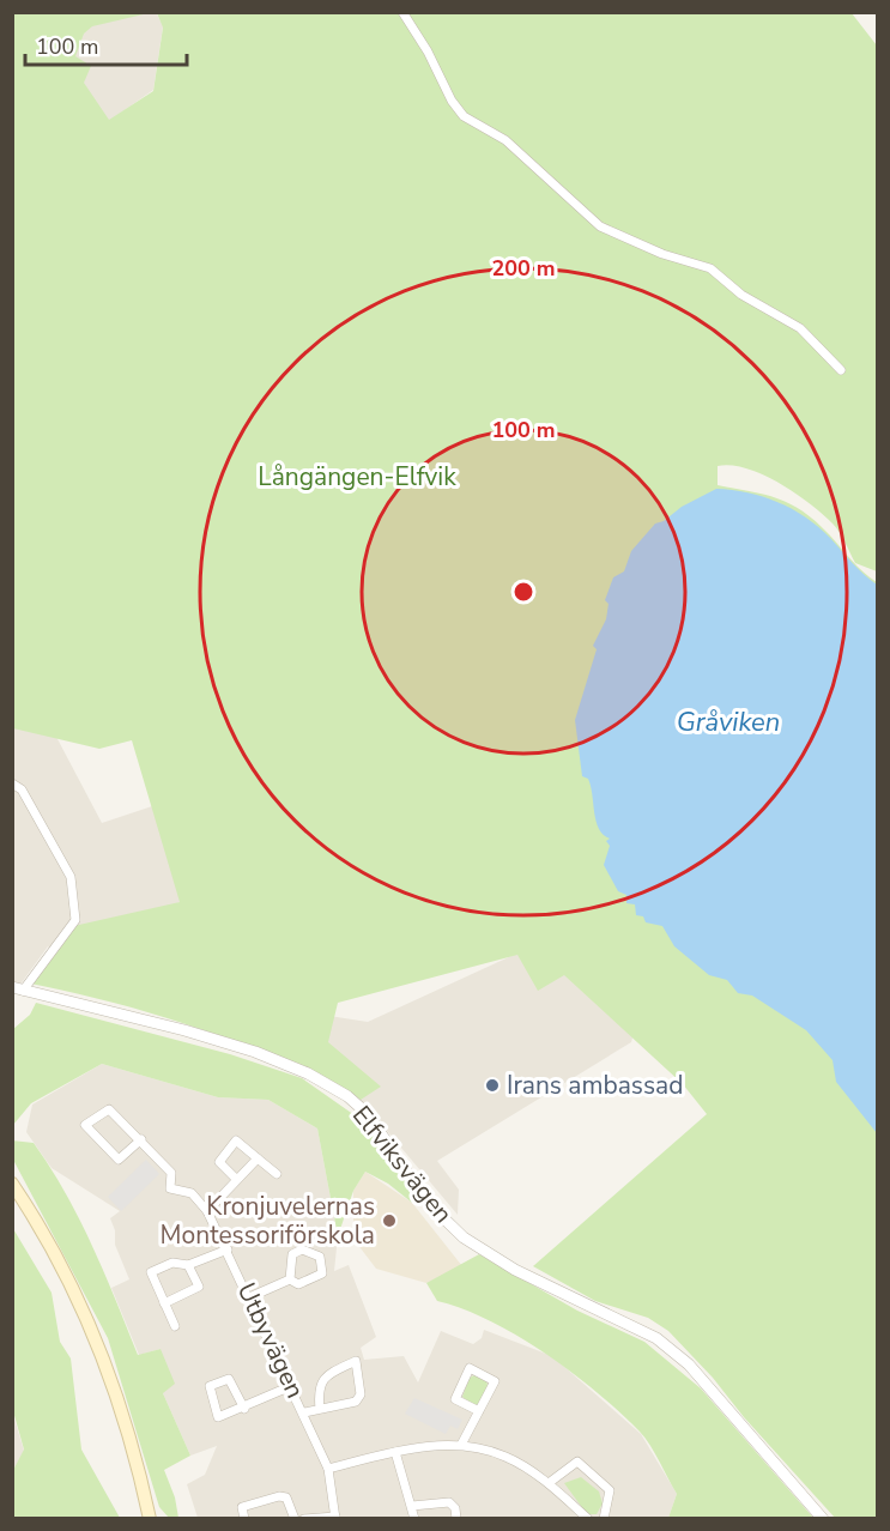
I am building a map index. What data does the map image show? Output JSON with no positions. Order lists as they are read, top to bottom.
{
  "streets": {
    "street": ["Elfviksvägen", "Utbyvägen"]
  },
  "water": ["Gråviken"],
  "parks": ["Långängen-Elfvik"],
  "places": ["Irans ambassad", "Kronjuvelernas Montessoriförskola"],
  "scale_bar": "100 m",
  "rings": ["200 m", "100 m"]
}
